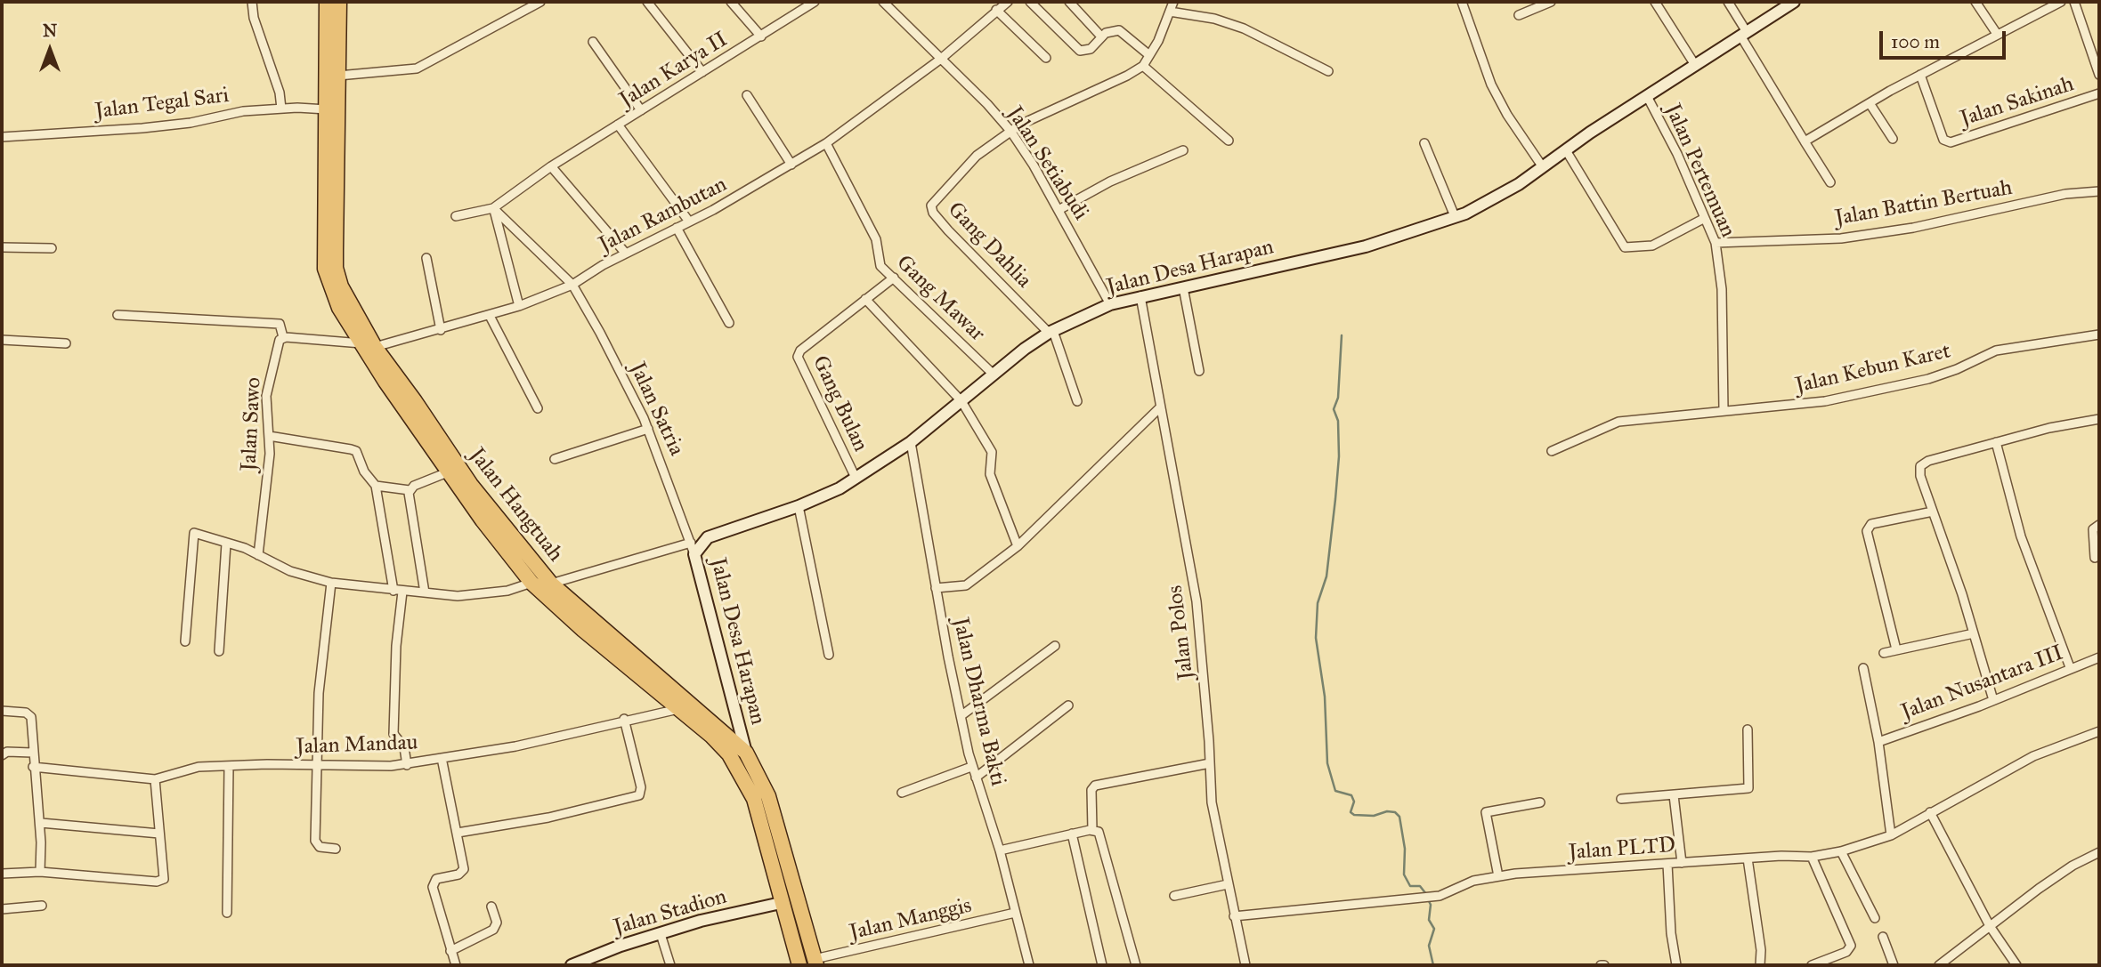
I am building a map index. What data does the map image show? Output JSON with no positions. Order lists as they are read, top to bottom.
{
  "streets": {
    "highway": ["Jalan Hangtuah"],
    "street": [
      "Jalan Karya II",
      "Jalan Sakinah",
      "Jalan Tegal Sari",
      "Jalan Setiabudi",
      "Jalan Pertemuan",
      "Jalan Battin Bertuah",
      "Jalan Rambutan",
      "Gang Dahlia",
      "Jalan Desa Harapan",
      "Gang Mawar",
      "Jalan Kebun Karet",
      "Gang Bulan",
      "Jalan Satria",
      "Jalan Sawo",
      "Jalan Polos",
      "Jalan Nusantara III",
      "Jalan Dharma Bakti",
      "Jalan Mandau",
      "Jalan PLTD",
      "Jalan Stadion",
      "Jalan Manggis"
    ]
  },
  "crossings": [
    ["Jalan Karya II", "Jalan Satria"],
    ["Jalan Tegal Sari", "Jalan Hangtuah"],
    ["Jalan Setiabudi", "Jalan Rambutan"],
    ["Jalan Setiabudi", "Gang Dahlia"],
    ["Jalan Setiabudi", "Jalan Desa Harapan"],
    ["Jalan Pertemuan", "Jalan Battin Bertuah"],
    ["Jalan Pertemuan", "Jalan Desa Harapan"],
    ["Jalan Pertemuan", "Jalan Kebun Karet"],
    ["Jalan Rambutan", "Gang Mawar"],
    ["Jalan Rambutan", "Jalan Satria"],
    ["Jalan Rambutan", "Jalan Hangtuah"],
    ["Gang Dahlia", "Jalan Desa Harapan"],
    ["Jalan Desa Harapan", "Gang Mawar"],
    ["Jalan Desa Harapan", "Gang Bulan"],
    ["Jalan Desa Harapan", "Jalan Satria"],
    ["Jalan Desa Harapan", "Jalan Hangtuah"],
    ["Jalan Desa Harapan", "Jalan Polos"],
    ["Jalan Desa Harapan", "Jalan Dharma Bakti"],
    ["Gang Mawar", "Gang Bulan"],
    ["Jalan Hangtuah", "Jalan Mandau"],
    ["Jalan Hangtuah", "Jalan Stadion"],
    ["Jalan Hangtuah", "Jalan Manggis"],
    ["Jalan Polos", "Jalan PLTD"],
    ["Jalan Dharma Bakti", "Jalan Manggis"]
  ],
  "scale_bar": "100 m",
  "north": "top"
}
